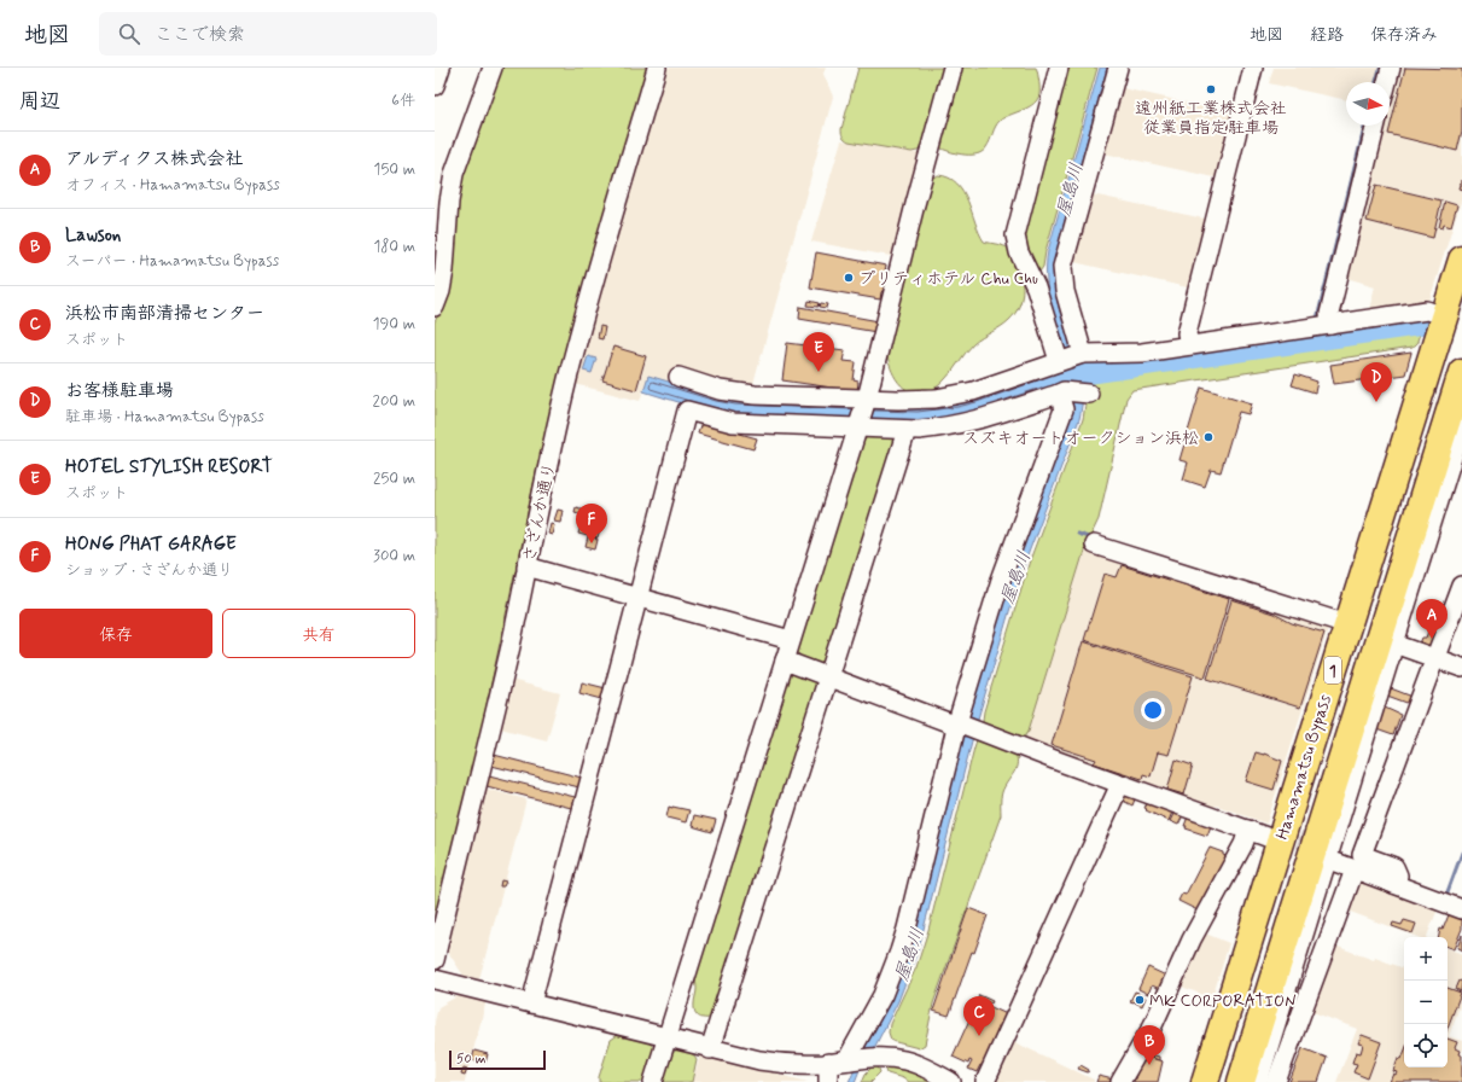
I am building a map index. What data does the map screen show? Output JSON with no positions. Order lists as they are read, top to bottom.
{
  "streets": {
    "highway": ["1", "Hamamatsu Bypass"],
    "street": ["さざんか通り"]
  },
  "water": ["屋島川"],
  "places": [
    "遠州紙工業株式会社 従業員指定駐車場",
    "プリティホテル Chu Chu",
    "スズキオートオークション浜松",
    "MK CORPORATION"
  ],
  "scale_bar": "50 m",
  "north": "right",
  "page": {
    "header": "地図",
    "search": "ここで検索",
    "nav": ["地図", "経路", "保存済み"],
    "heading": ["周辺", "6件"],
    "list": [
      {
        "mark": "A",
        "name": "アルディクス株式会社",
        "note": "オフィス · Hamamatsu Bypass",
        "value": "150 m"
      },
      {
        "mark": "B",
        "name": "Lawson",
        "note": "スーパー · Hamamatsu Bypass",
        "value": "180 m"
      },
      {
        "mark": "C",
        "name": "浜松市南部清掃センター",
        "note": "スポット",
        "value": "190 m"
      },
      {
        "mark": "D",
        "name": "お客様駐車場",
        "note": "駐車場 · Hamamatsu Bypass",
        "value": "200 m"
      },
      {
        "mark": "E",
        "name": "HOTEL STYLISH RESORT",
        "note": "スポット",
        "value": "250 m"
      },
      {
        "mark": "F",
        "name": "HONG PHAT GARAGE",
        "note": "ショップ · さざんか通り",
        "value": "300 m"
      }
    ],
    "pins": [
      "E",
      "D",
      "F",
      "A",
      "C",
      "B"
    ],
    "buttons": ["保存", "共有"],
    "map_buttons": ["+", "−"],
    "scale": "50 m"
  }
}
